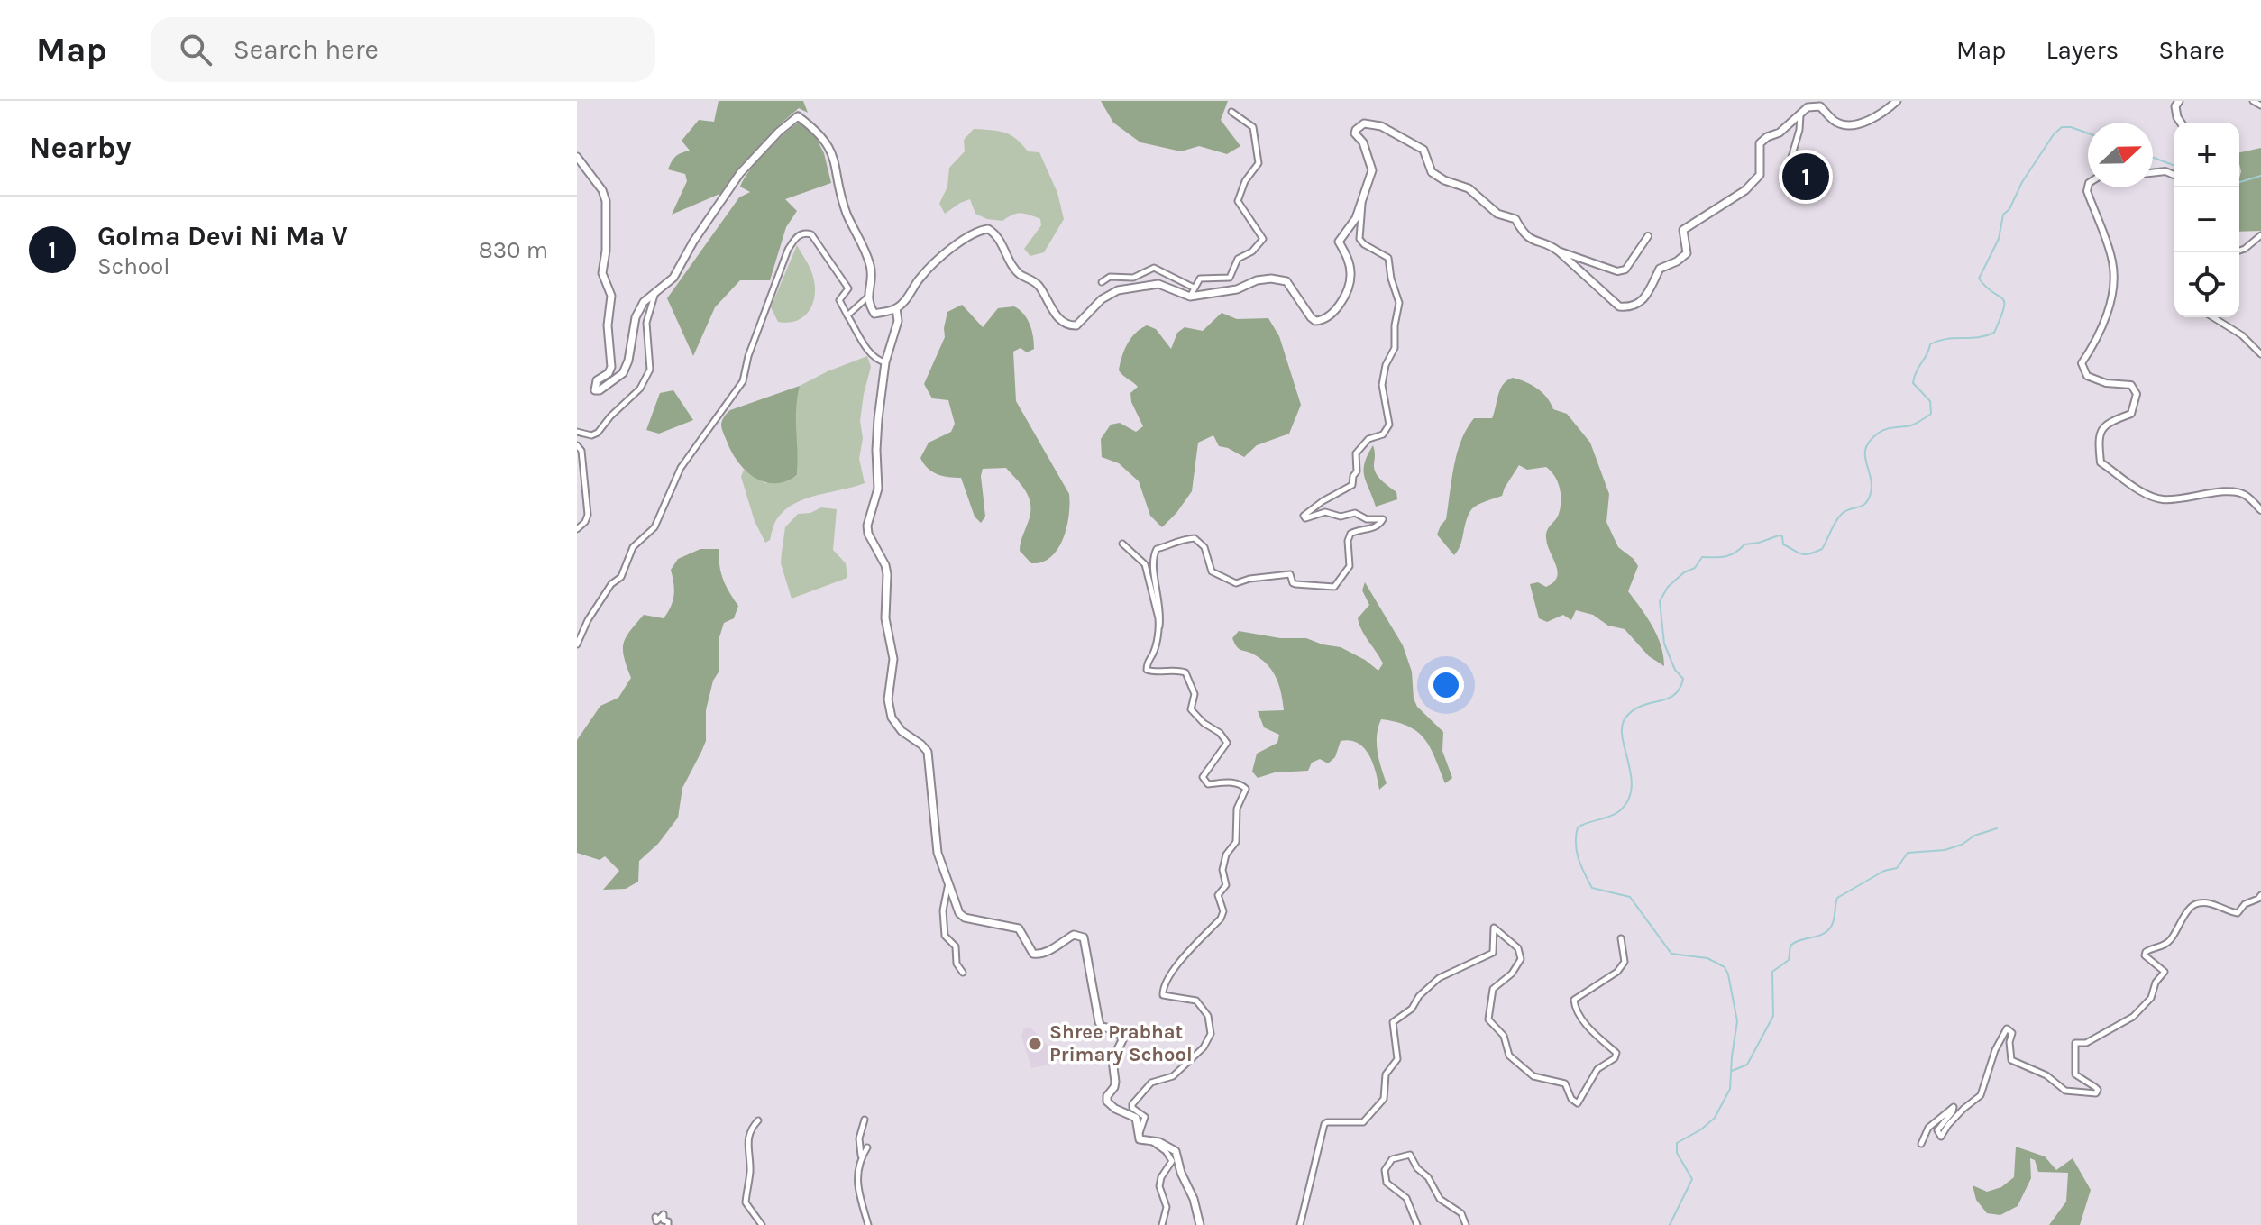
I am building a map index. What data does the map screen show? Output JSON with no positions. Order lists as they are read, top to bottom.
{
  "places": ["Shree Prabhat Primary School"],
  "north": "right",
  "page": {
    "header": "Map",
    "search": "Search here",
    "nav": ["Map", "Layers", "Share"],
    "heading": "Nearby",
    "map_buttons": ["+", "−"],
    "pins": "1",
    "list": [
      {
        "mark": "1",
        "name": "Golma Devi Ni Ma V",
        "note": "School",
        "value": "830 m"
      }
    ]
  }
}
